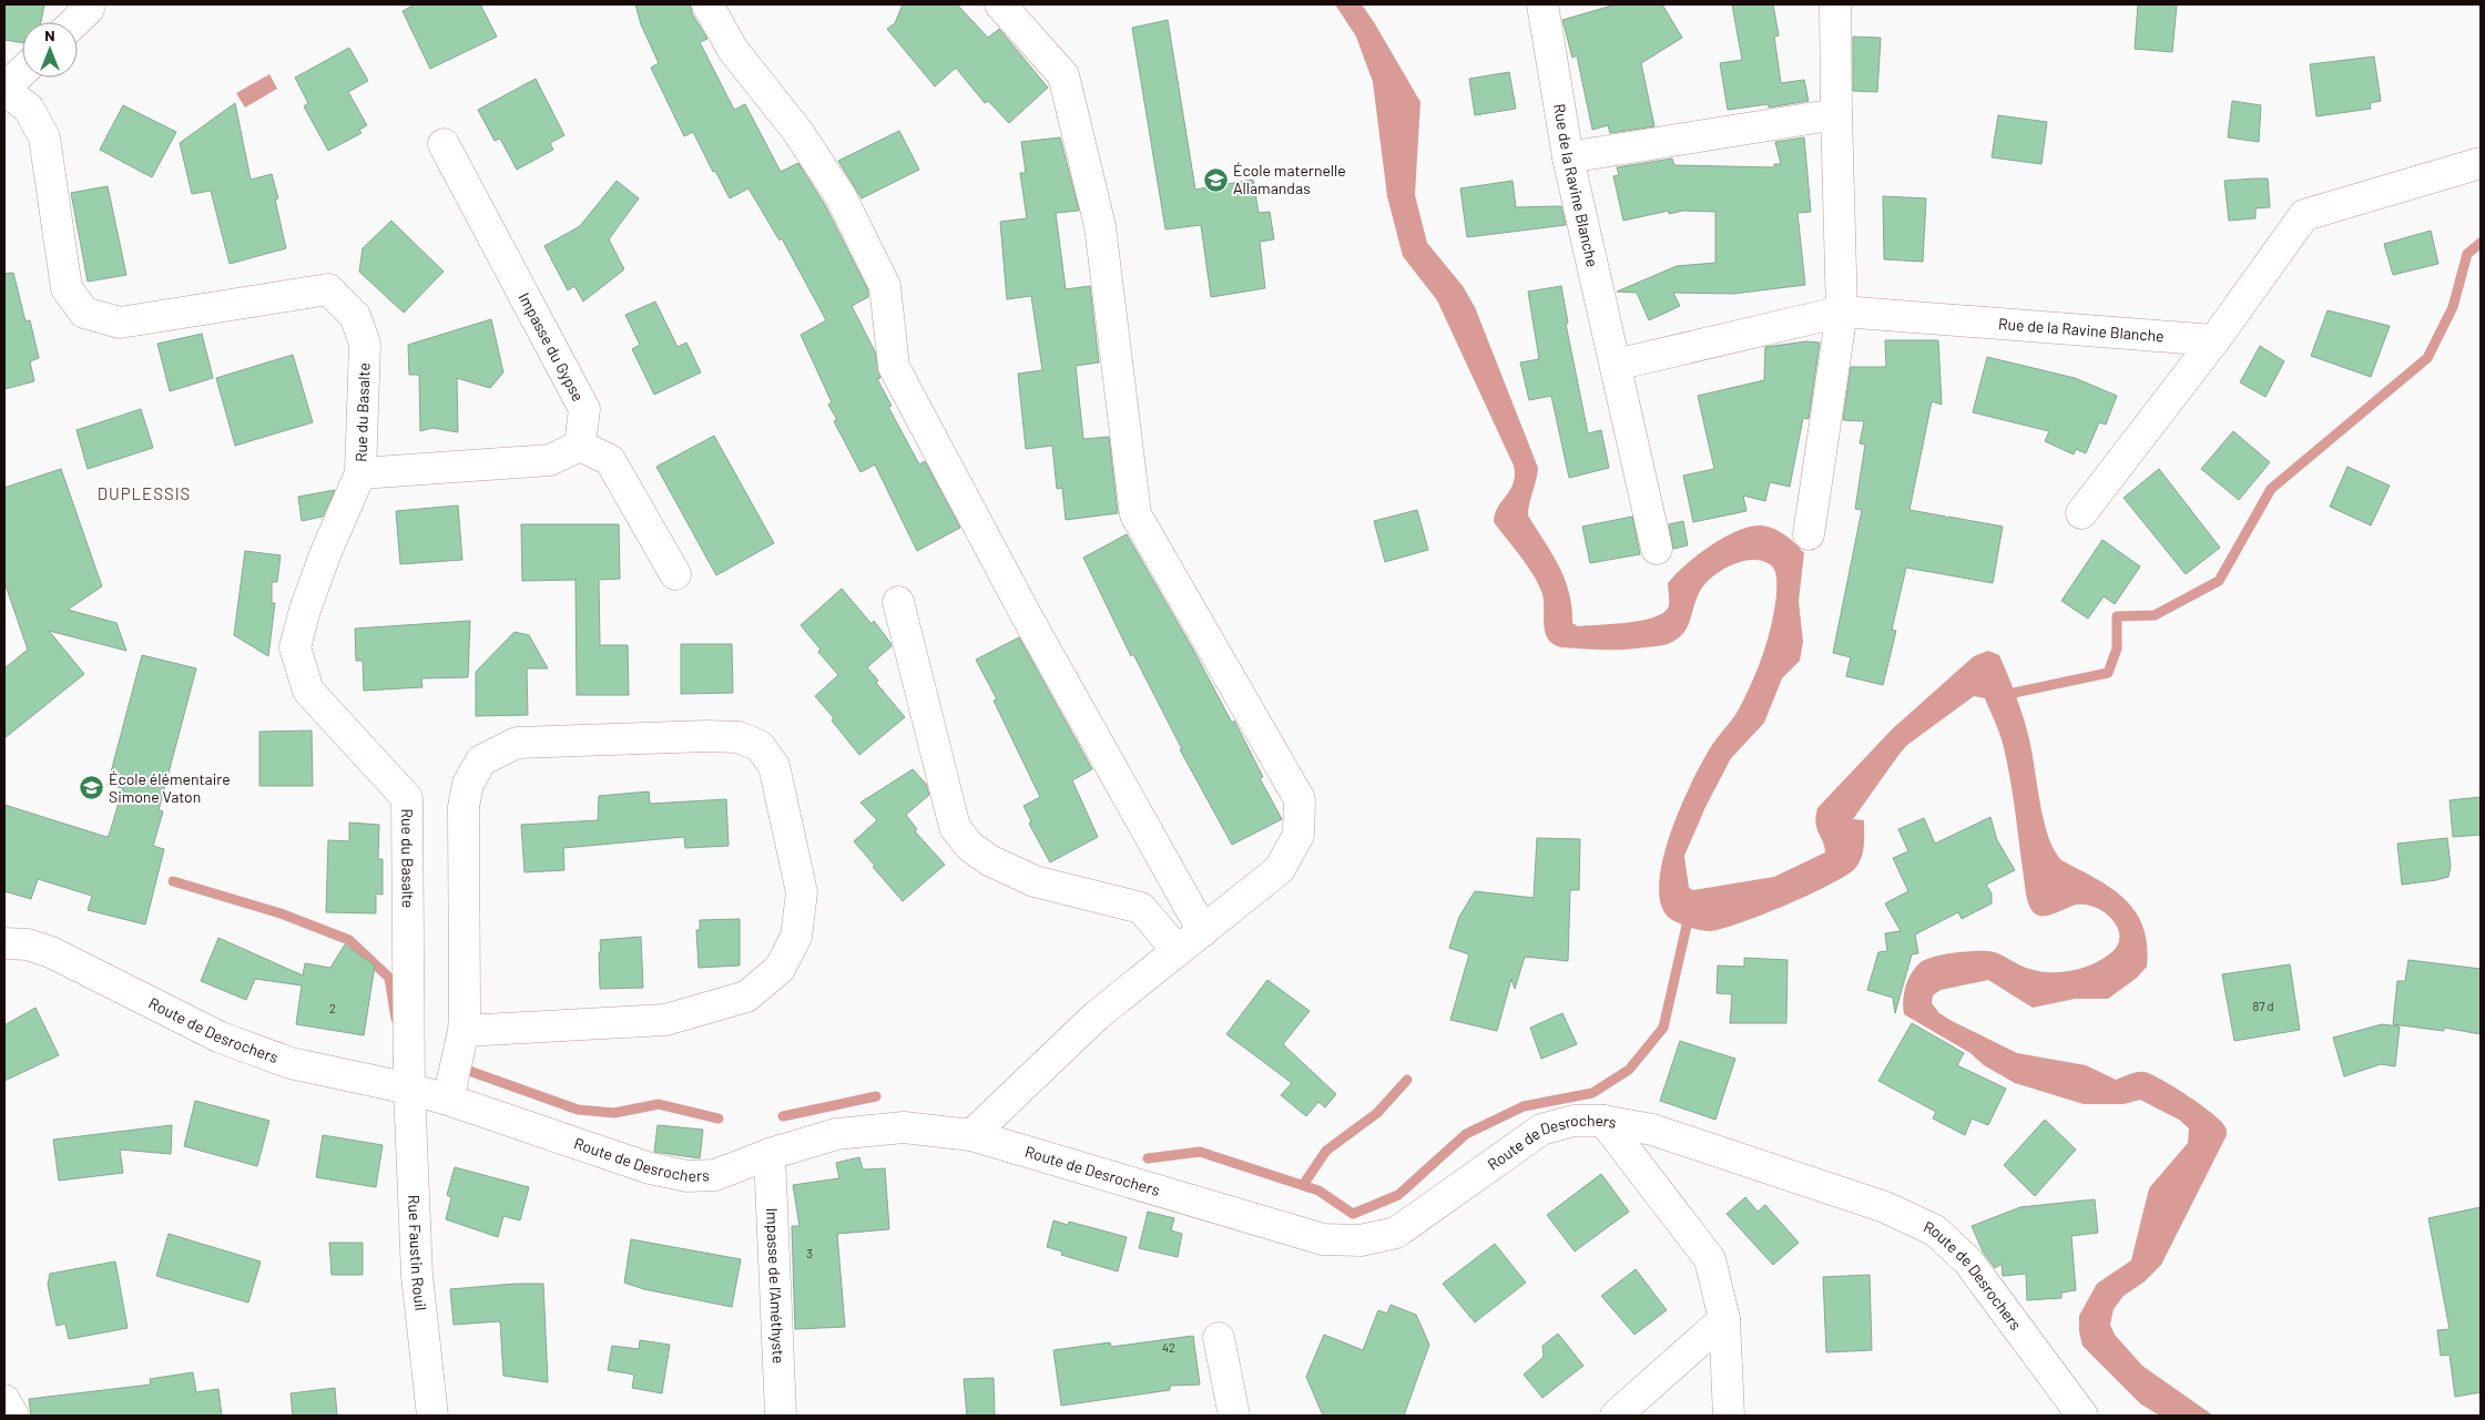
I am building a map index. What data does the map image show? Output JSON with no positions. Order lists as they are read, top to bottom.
{
  "streets": {
    "street": [
      "Rue de la Ravine Blanche",
      "Impasse du Gypse",
      "Rue du Basalte",
      "Route de Desrochers",
      "Rue Faustin Rouil",
      "Impasse de l'Améthyste"
    ]
  },
  "crossings": [
    ["Rue du Basalte", "Route de Desrochers"],
    ["Rue du Basalte", "Rue Faustin Rouil"],
    ["Route de Desrochers", "Rue Faustin Rouil"],
    ["Route de Desrochers", "Impasse de l'Améthyste"]
  ],
  "districts": ["DUPLESSIS"],
  "places": {
    "school or university": ["École maternelle Allamandas", "École élémentaire Simone Vaton"]
  },
  "house_numbers": [
    "87 d",
    "2",
    "3",
    "42"
  ],
  "north": "top"
}
